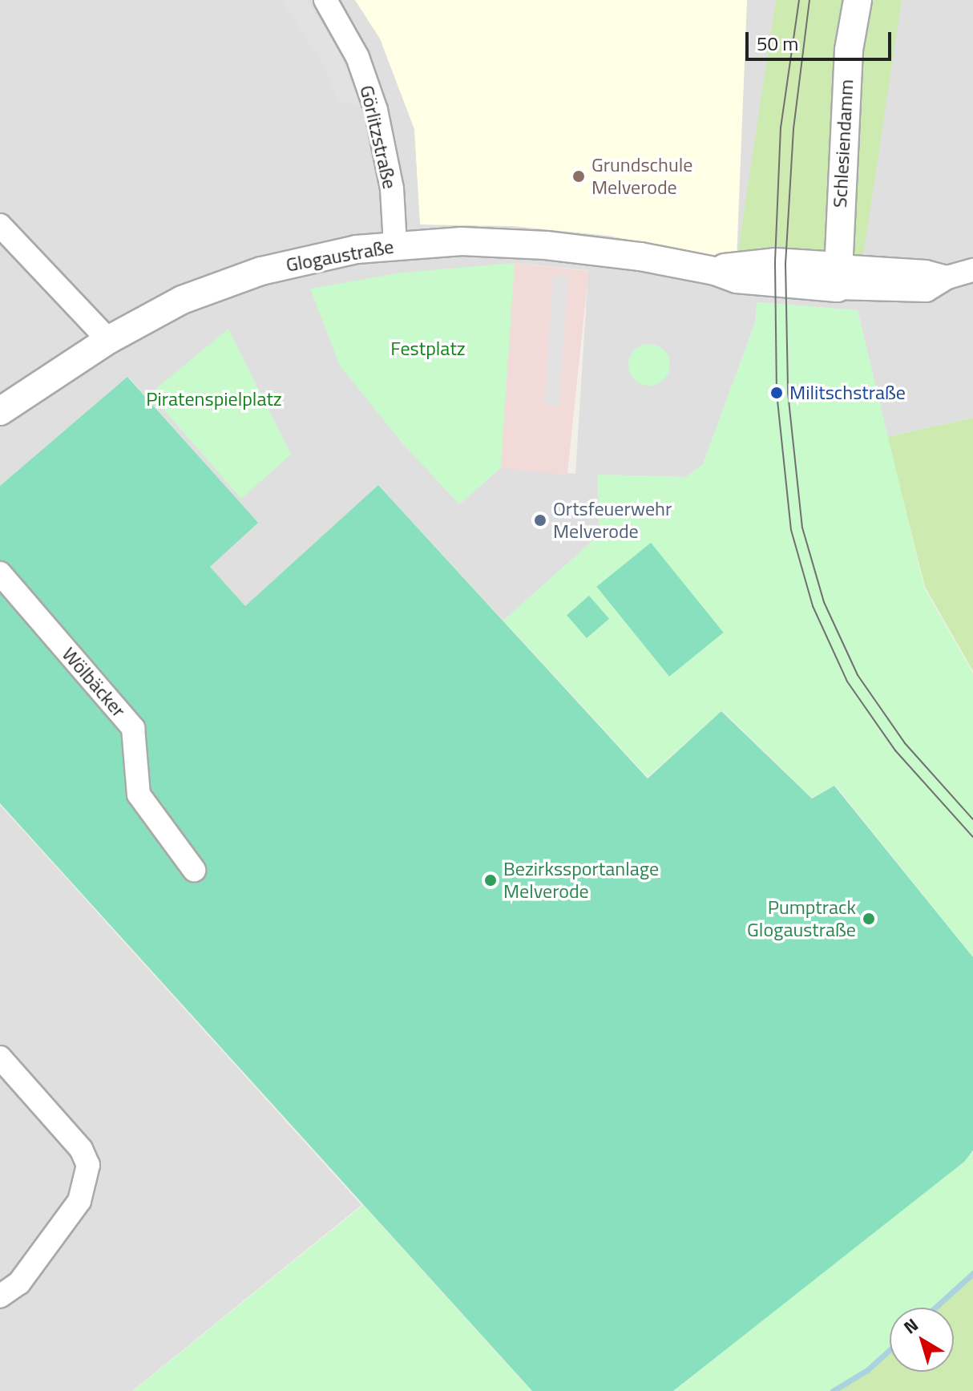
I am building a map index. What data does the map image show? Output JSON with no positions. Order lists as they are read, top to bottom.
{
  "streets": {
    "street": [
      "Görlitzstraße",
      "Schlesiendamm",
      "Glogaustraße",
      "Wölbäcker"
    ]
  },
  "crossings": [
    ["Görlitzstraße", "Glogaustraße"],
    ["Schlesiendamm", "Glogaustraße"]
  ],
  "parks": ["Festplatz", "Piratenspielplatz"],
  "places": [
    "Grundschule Melverode",
    "Militschstraße",
    "Ortsfeuerwehr Melverode",
    "Bezirkssportanlage Melverode",
    "Pumptrack Glogaustraße"
  ],
  "scale_bar": "50 m",
  "north": "top left"
}
